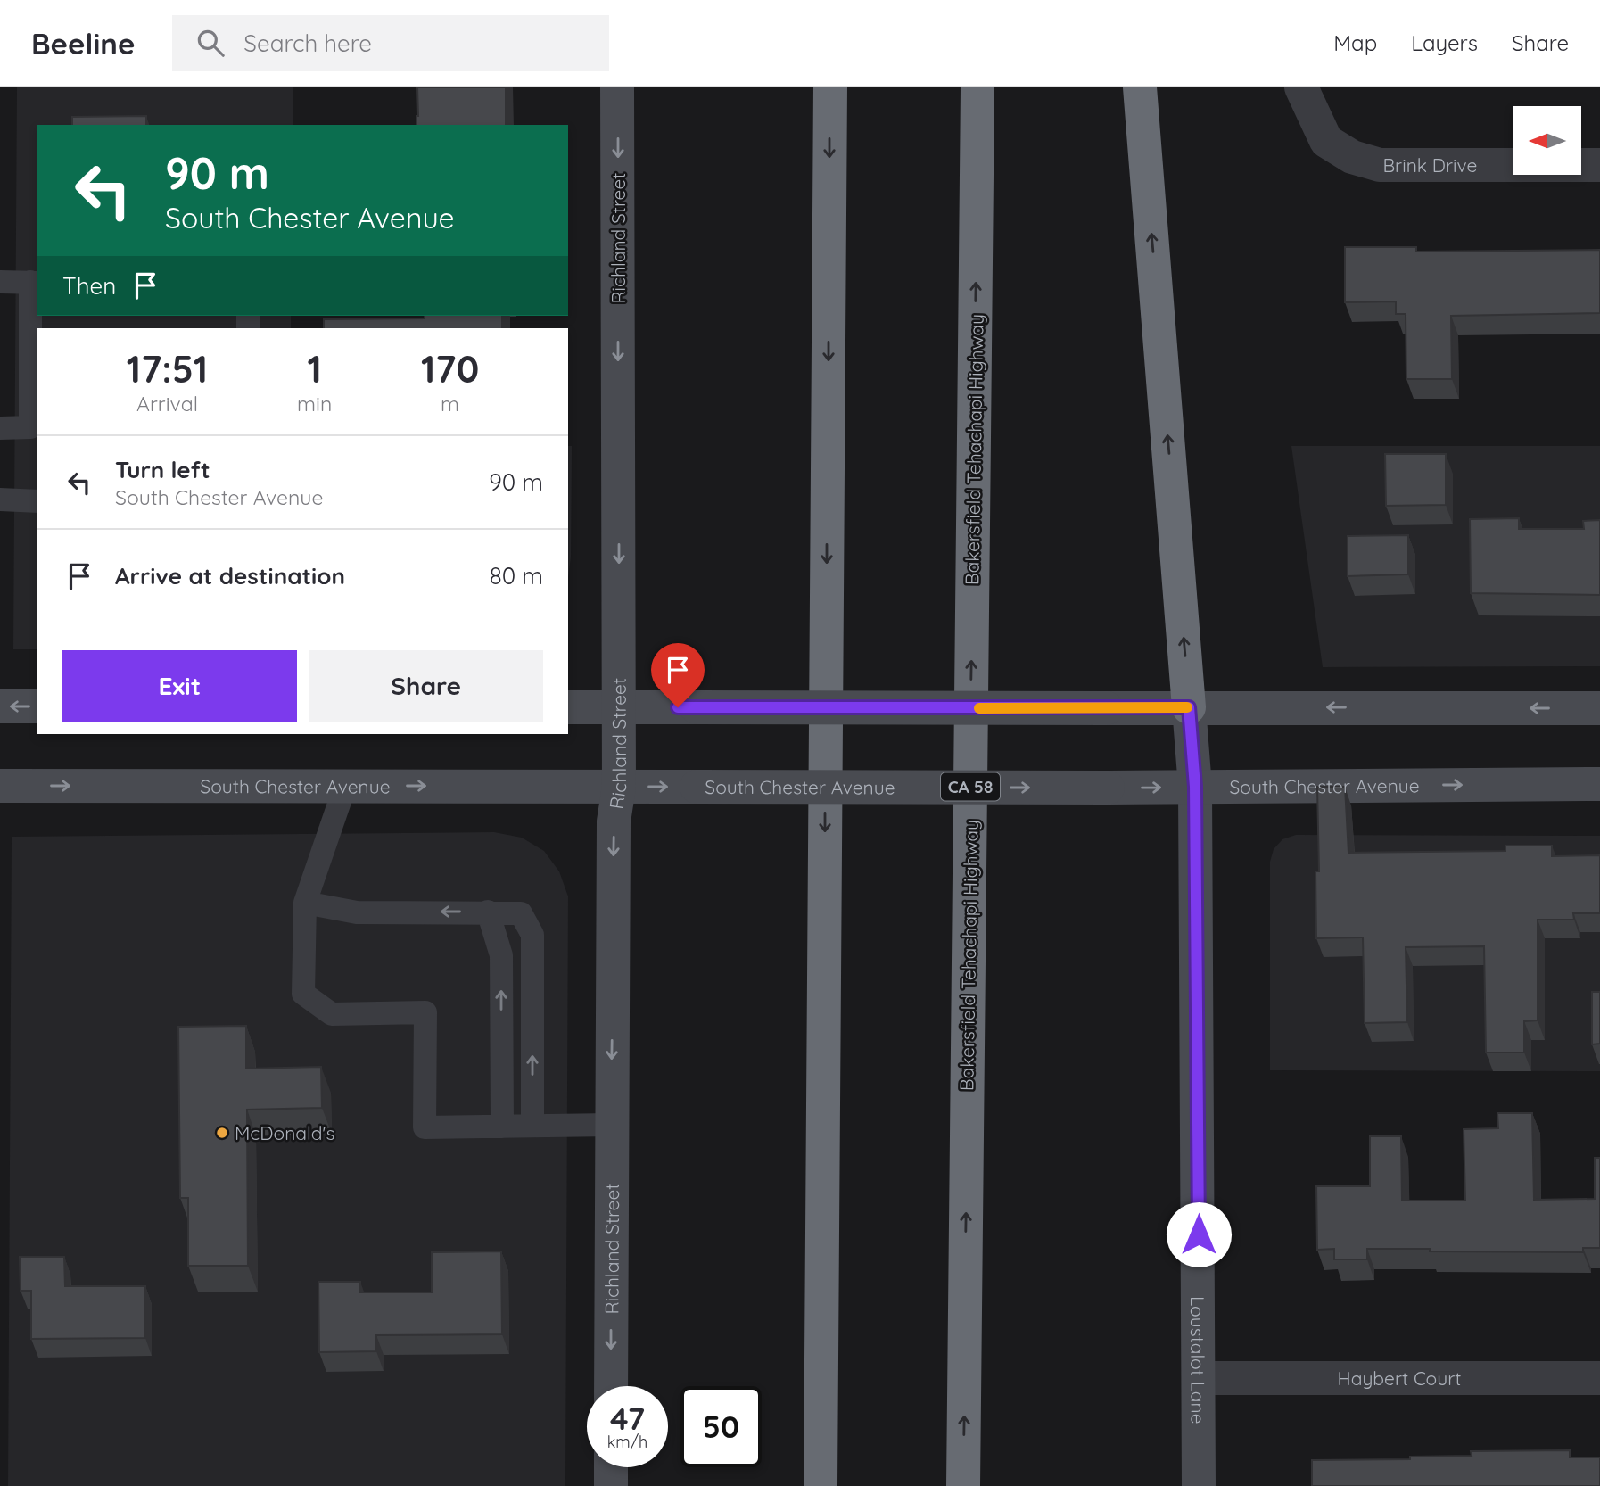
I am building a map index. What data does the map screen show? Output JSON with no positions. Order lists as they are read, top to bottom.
{
  "streets": {
    "highway": ["Bakersfield Tehachapi Highway", "CA 58"],
    "main road": ["Richland Street", "South Chester Avenue", "Loustalot Lane"],
    "street": ["Brink Drive", "Haybert Court"]
  },
  "crossings": [
    ["Richland Street", "South Chester Avenue"],
    ["South Chester Avenue", "Loustalot Lane"],
    ["Loustalot Lane", "Haybert Court"]
  ],
  "one_way": ["Richland Street"],
  "places": ["McDonald's"],
  "north": "left",
  "page": {
    "header": "Beeline",
    "search": "Search here",
    "nav": ["Map", "Layers", "Share"],
    "turn": ["90 m", "South Chester Avenue"],
    "then": "Then",
    "eta": [
      "17:51",
      "Arrival",
      "1",
      "min",
      "170",
      "m"
    ],
    "list": [
      {
        "name": "Turn left",
        "note": "South Chester Avenue",
        "value": "90 m"
      },
      {
        "name": "Arrive at destination",
        "value": "80 m"
      }
    ],
    "buttons": ["Exit", "Share"],
    "speed": "47 km/h",
    "limit": "50"
  }
}
